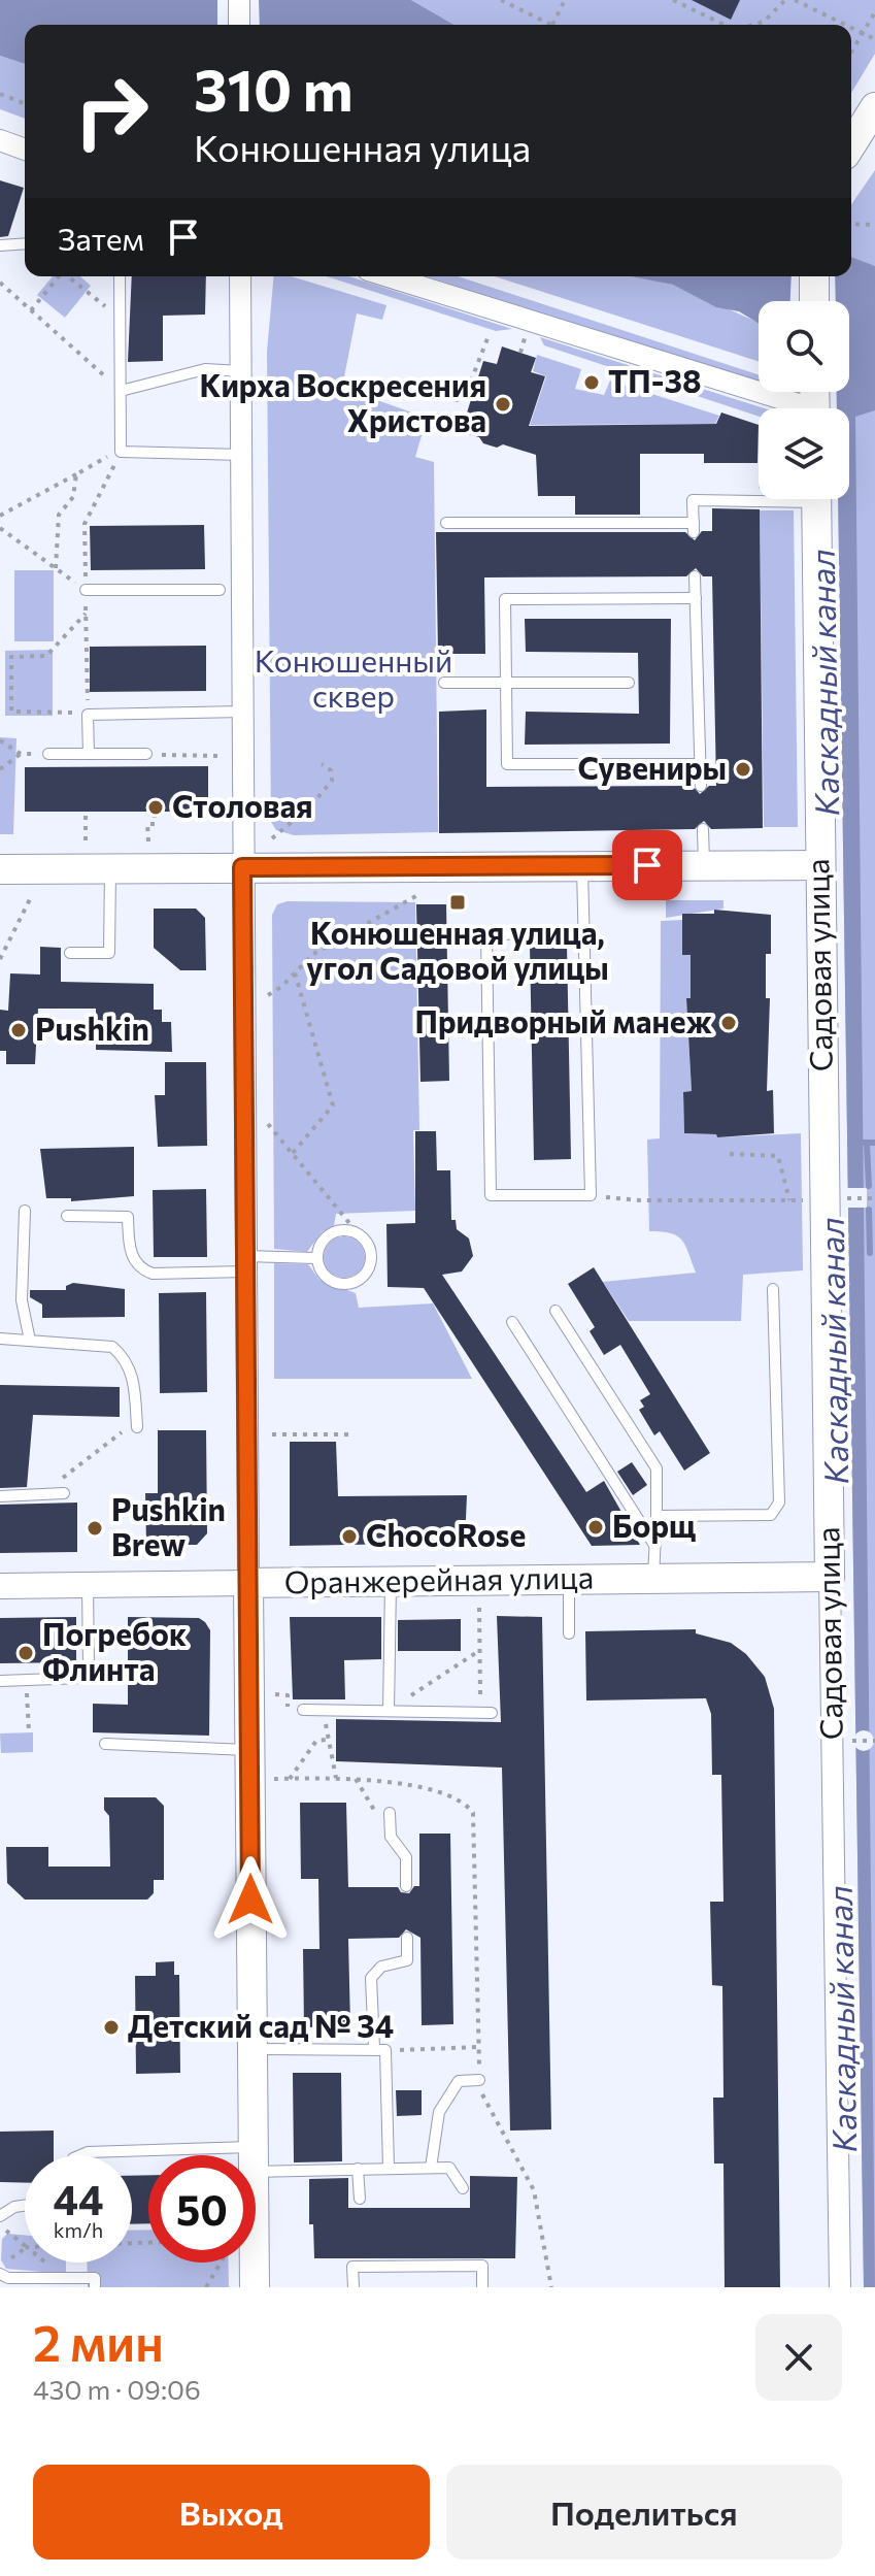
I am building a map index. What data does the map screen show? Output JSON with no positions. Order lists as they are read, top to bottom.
{
  "streets": {
    "main road": ["Садовая улица", "Оранжерейная улица"]
  },
  "crossings": [
    ["Садовая улица", "Оранжерейная улица"]
  ],
  "water": ["Каскадный канал"],
  "parks": ["Конюшенный сквер"],
  "places": {
    "other": [
      "ТП-38",
      "Кирха Воскресения Христова",
      "Сувениры",
      "Столовая",
      "Придворный манеж",
      "Pushkin",
      "Борщ",
      "Pushkin Brew",
      "ChocoRose",
      "Погребок Флинта",
      "Детский сад № 34"
    ],
    "transit": ["Конюшенная улица, угол Садовой улицы"]
  },
  "page": {
    "turn": ["310 m", "Конюшенная улица"],
    "then": "Затем",
    "speed": "44 km/h",
    "limit": "50",
    "heading": ["2 мин", "430 m · 09:06"],
    "buttons": ["Выход", "Поделиться"]
  }
}
